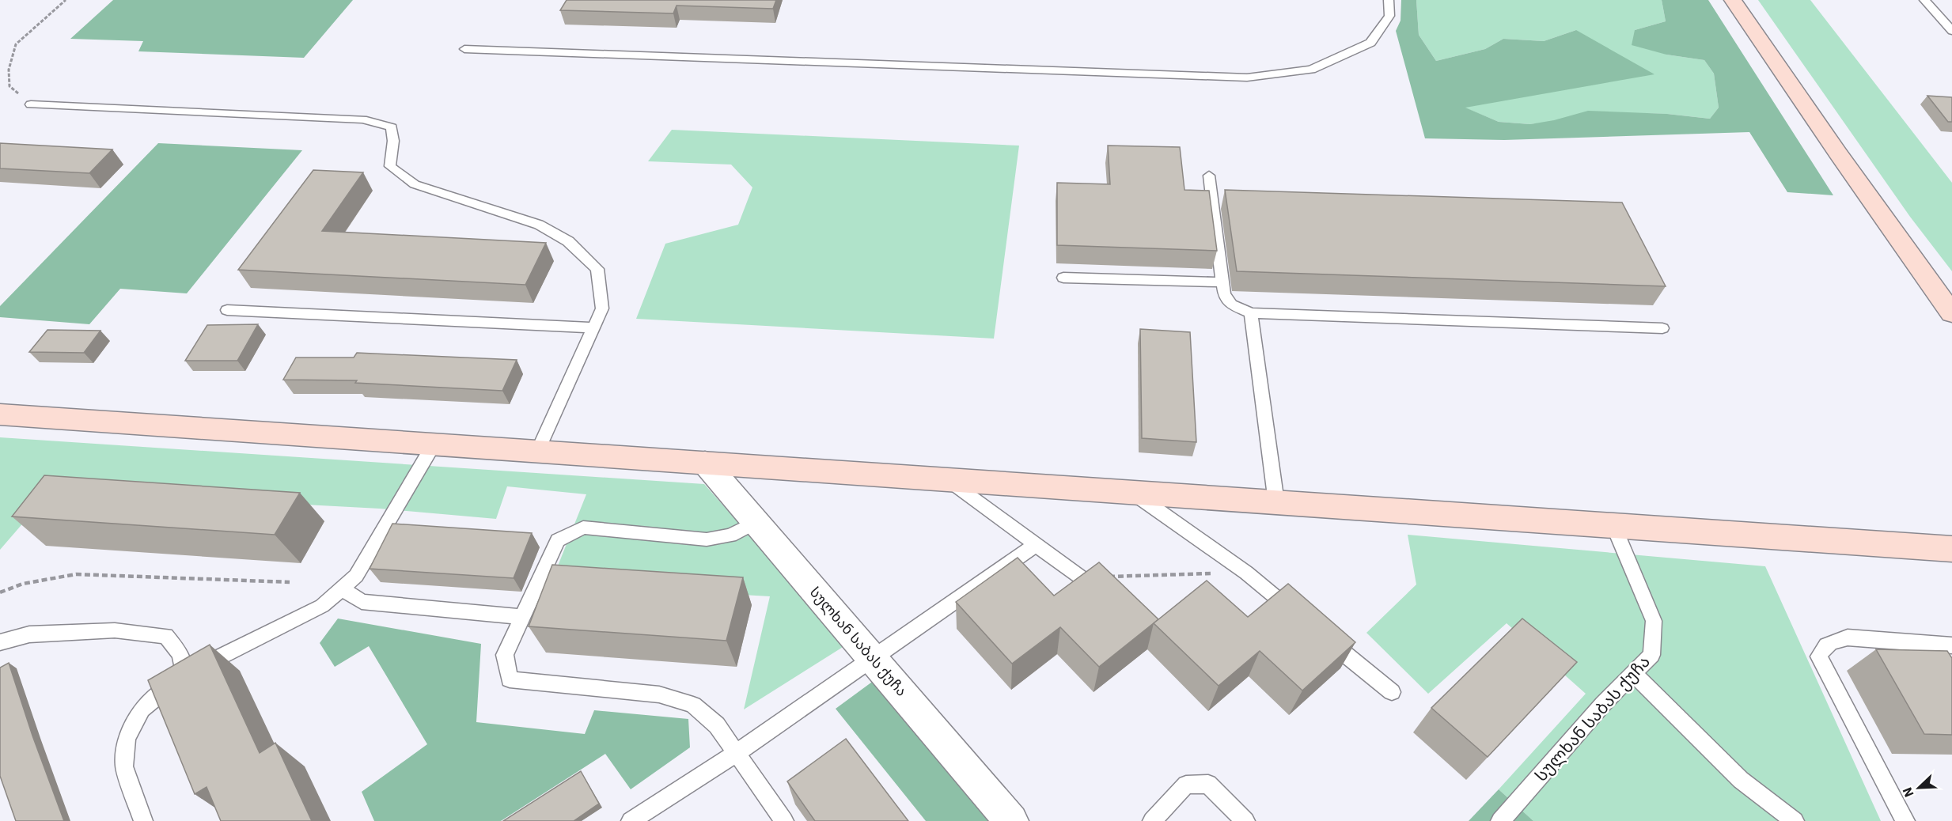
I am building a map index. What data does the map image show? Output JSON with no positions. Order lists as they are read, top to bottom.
{
  "streets": {
    "street": ["სულხან საბას ქუჩა"]
  },
  "north": "bottom left"
}
